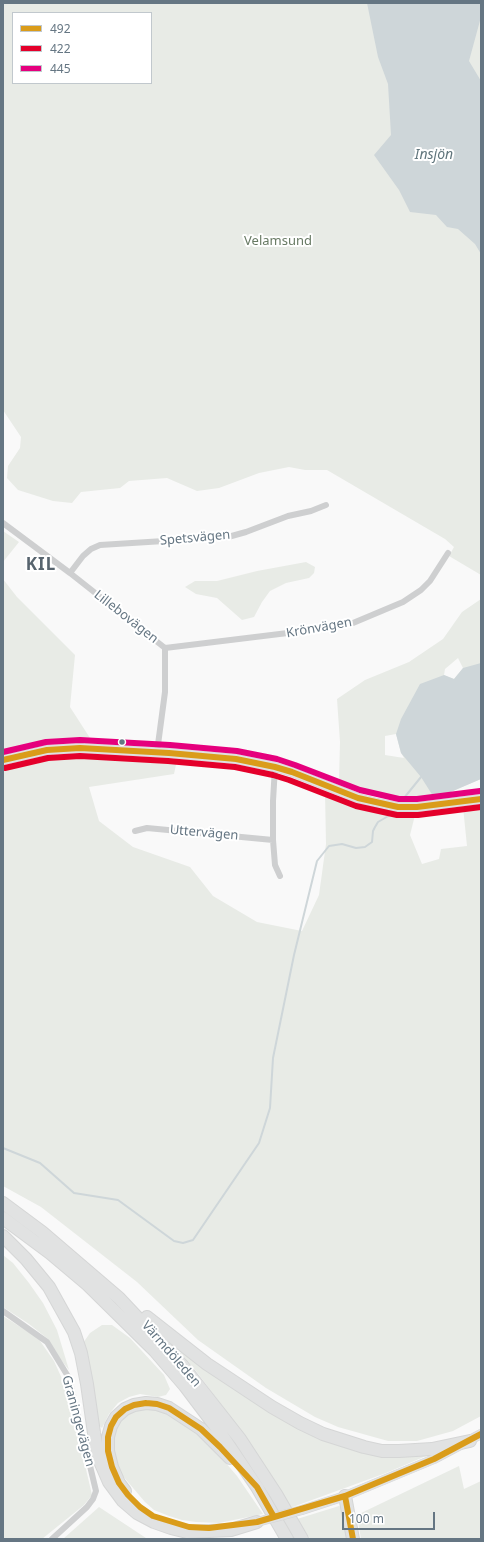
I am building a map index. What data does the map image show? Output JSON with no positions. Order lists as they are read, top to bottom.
{
  "streets": {
    "highway": ["Värmdöleden"],
    "street": [
      "Spetsvägen",
      "Lillebovägen",
      "Krönvägen",
      "Uttervägen",
      "Graningevägen"
    ]
  },
  "crossings": [
    ["Spetsvägen", "Lillebovägen"],
    ["Lillebovägen", "Krönvägen"]
  ],
  "districts": ["KIL"],
  "water": ["Insjön"],
  "parks": ["Velamsund"],
  "lines": ["transit line 445", "transit line 492", "transit line 422"],
  "legend": ["492", "422", "445"],
  "scale_bar": "100 m"
}
